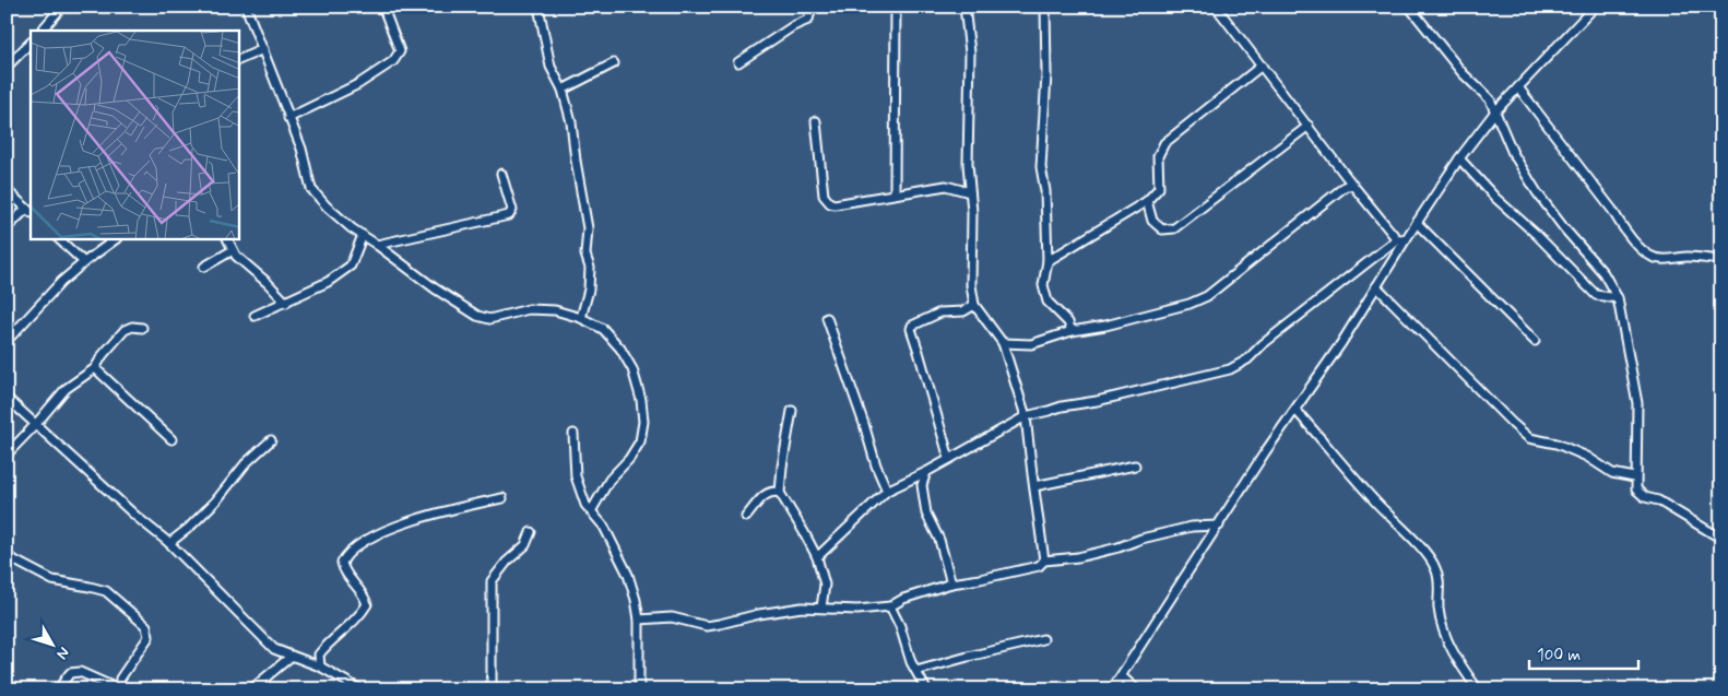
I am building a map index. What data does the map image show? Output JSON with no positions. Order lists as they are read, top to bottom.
{
  "scale_bar": "100 m",
  "north": "bottom right"
}
